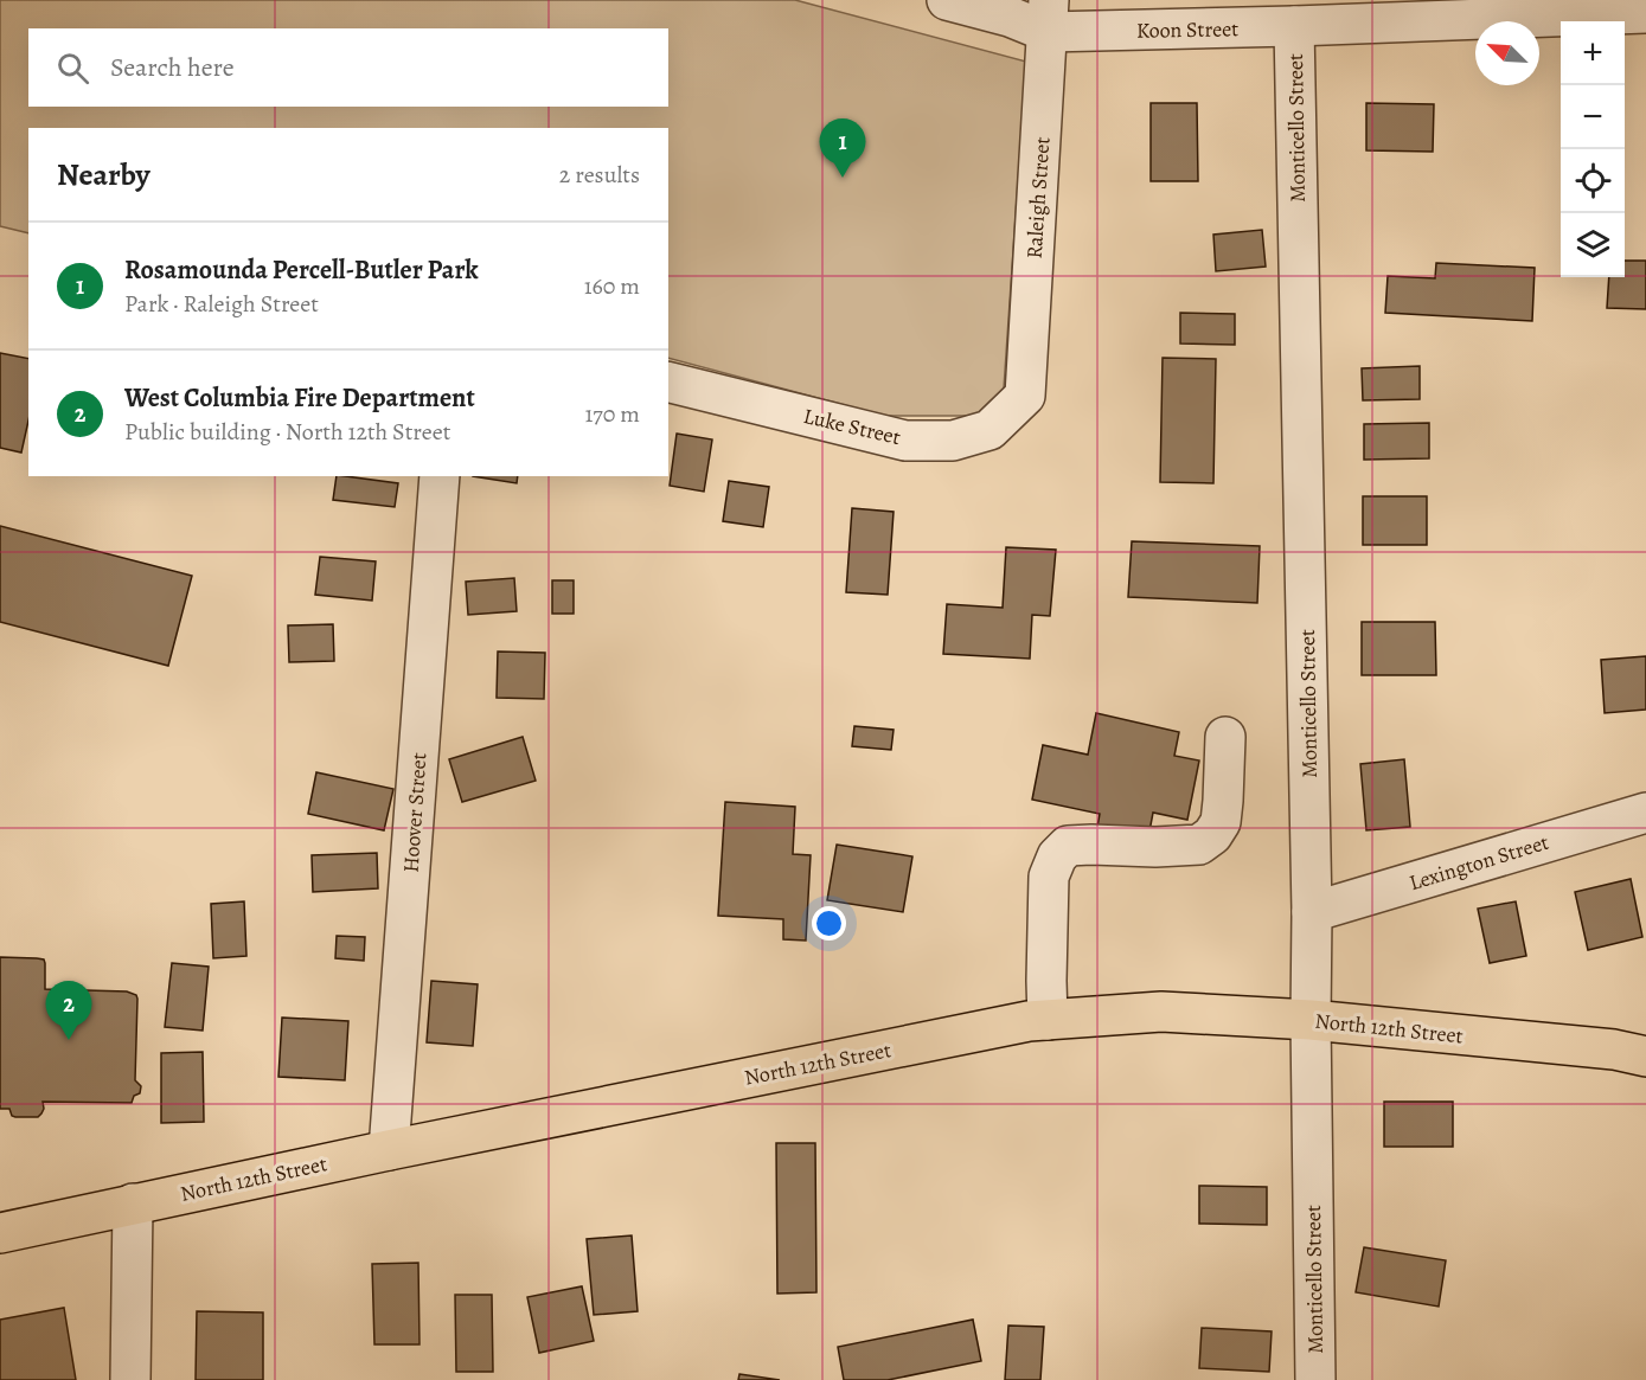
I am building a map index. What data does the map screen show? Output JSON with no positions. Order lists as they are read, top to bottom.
{
  "streets": {
    "main road": ["North 12th Street"],
    "street": [
      "Koon Street",
      "Monticello Street",
      "Raleigh Street",
      "Luke Street",
      "Hoover Street",
      "Lexington Street"
    ]
  },
  "crossings": [
    ["Koon Street", "Monticello Street"],
    ["Koon Street", "Raleigh Street"],
    ["Monticello Street", "Lexington Street"],
    ["Monticello Street", "North 12th Street"],
    ["Raleigh Street", "Luke Street"],
    ["Hoover Street", "North 12th Street"]
  ],
  "north": "top left",
  "page": {
    "map_buttons": ["+", "−"],
    "search": "Search here",
    "pins": ["1", "2"],
    "heading": ["Nearby", "2 results"],
    "list": [
      {
        "mark": "1",
        "name": "Rosamounda Percell-Butler Park",
        "note": "Park · Raleigh Street",
        "value": "160 m"
      },
      {
        "mark": "2",
        "name": "West Columbia Fire Department",
        "note": "Public building · North 12th Street",
        "value": "170 m"
      }
    ]
  }
}
